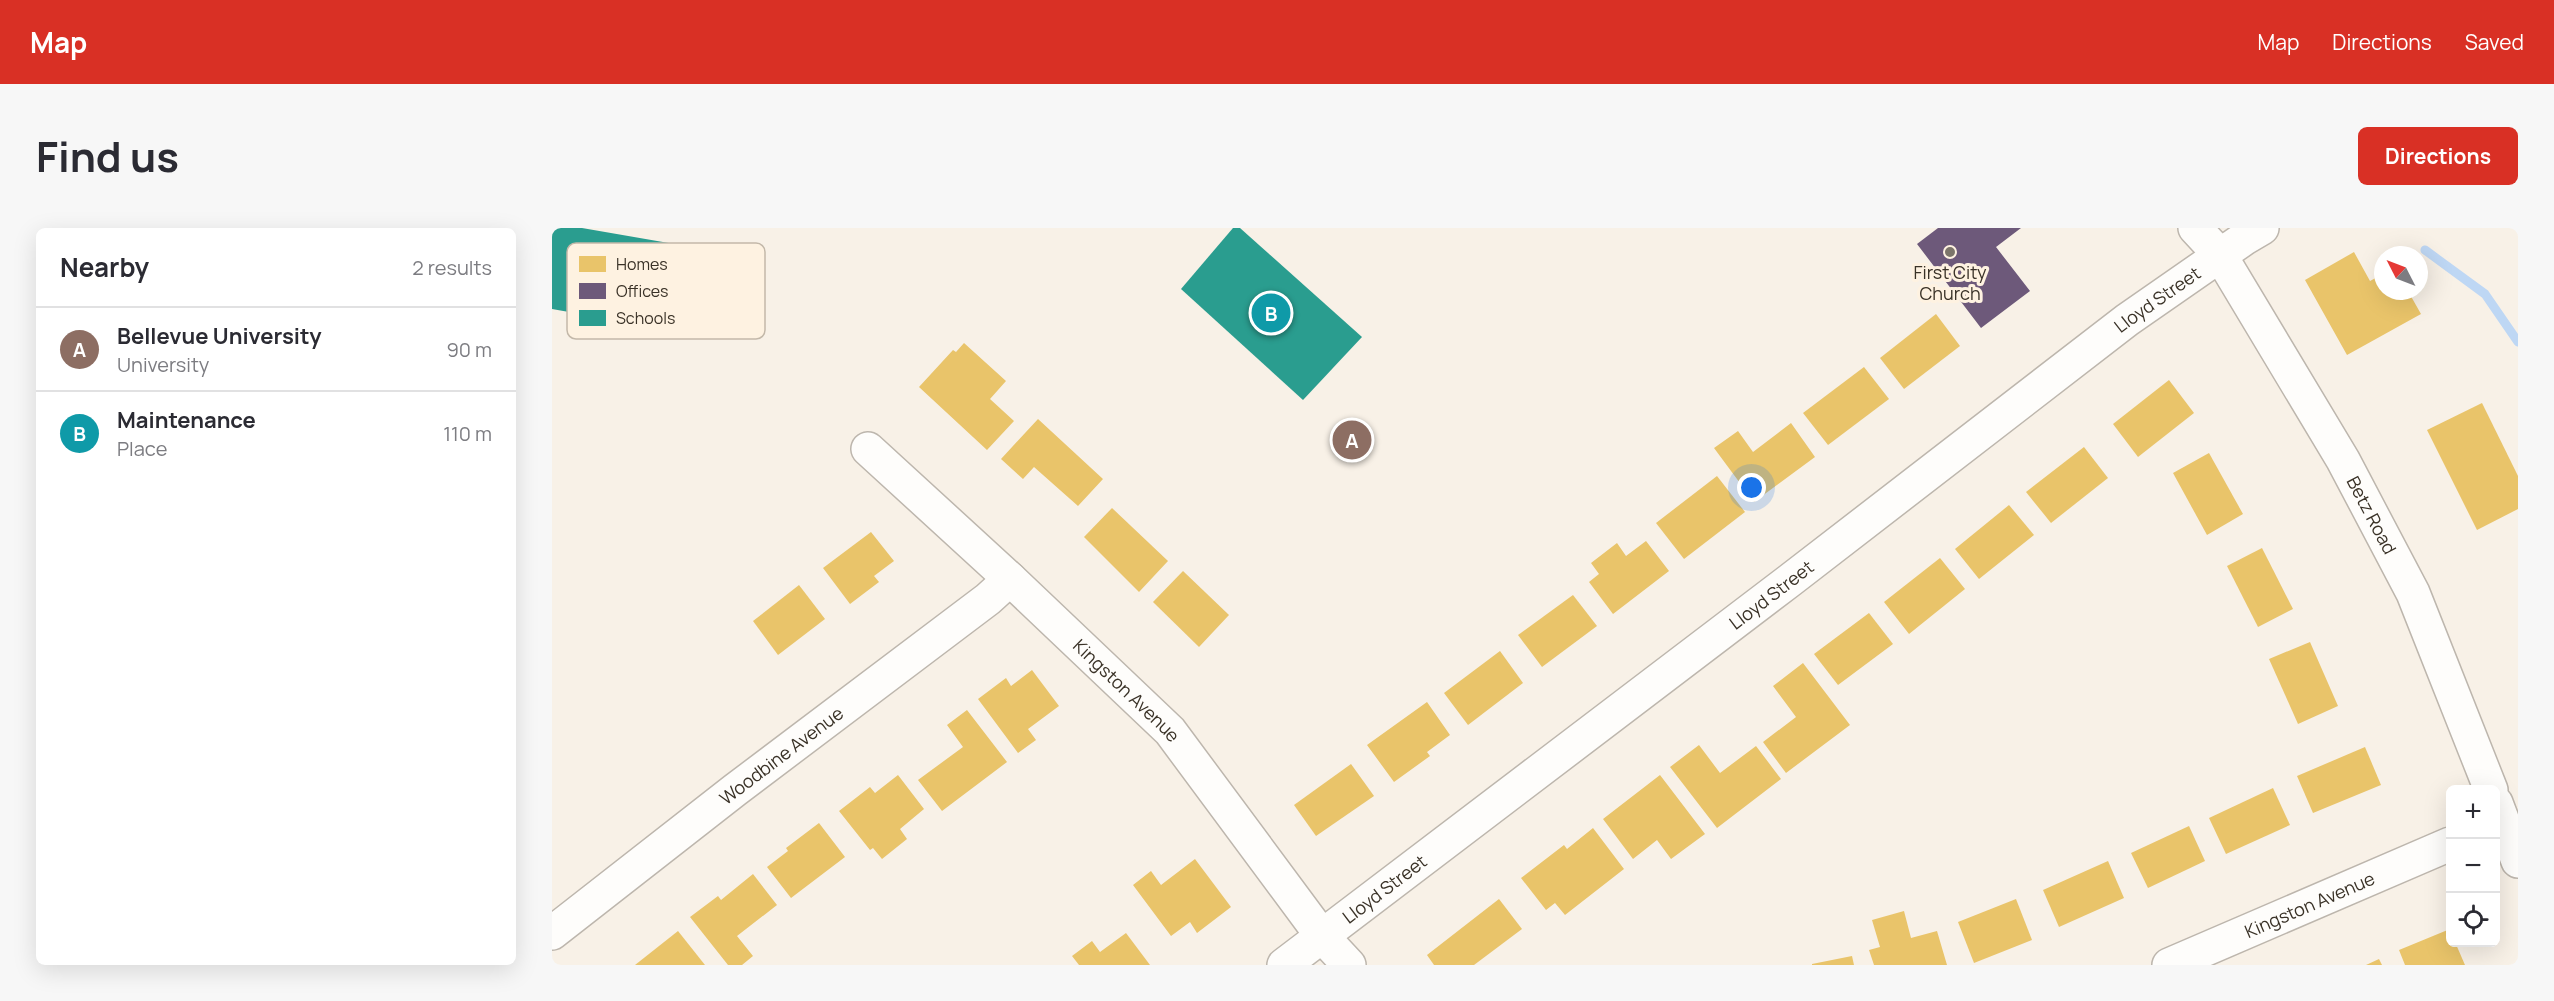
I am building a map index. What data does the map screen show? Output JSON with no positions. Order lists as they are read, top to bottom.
{
  "streets": {
    "street": [
      "Lloyd Street",
      "Betz Road",
      "Kingston Avenue",
      "Woodbine Avenue"
    ]
  },
  "crossings": [
    ["Lloyd Street", "Betz Road"],
    ["Lloyd Street", "Kingston Avenue"],
    ["Kingston Avenue", "Woodbine Avenue"]
  ],
  "places": ["First City Church"],
  "legend": ["Homes", "Offices", "Schools"],
  "north": "top left",
  "page": {
    "header": "Map",
    "nav": ["Map", "Directions", "Saved"],
    "title": "Find us",
    "buttons": "Directions",
    "heading": ["Nearby", "2 results"],
    "pins": ["B", "A"],
    "list": [
      {
        "mark": "A",
        "name": "Bellevue University",
        "note": "University",
        "value": "90 m"
      },
      {
        "mark": "B",
        "name": "Maintenance",
        "note": "Place",
        "value": "110 m"
      }
    ],
    "map_buttons": ["+", "−"]
  }
}
